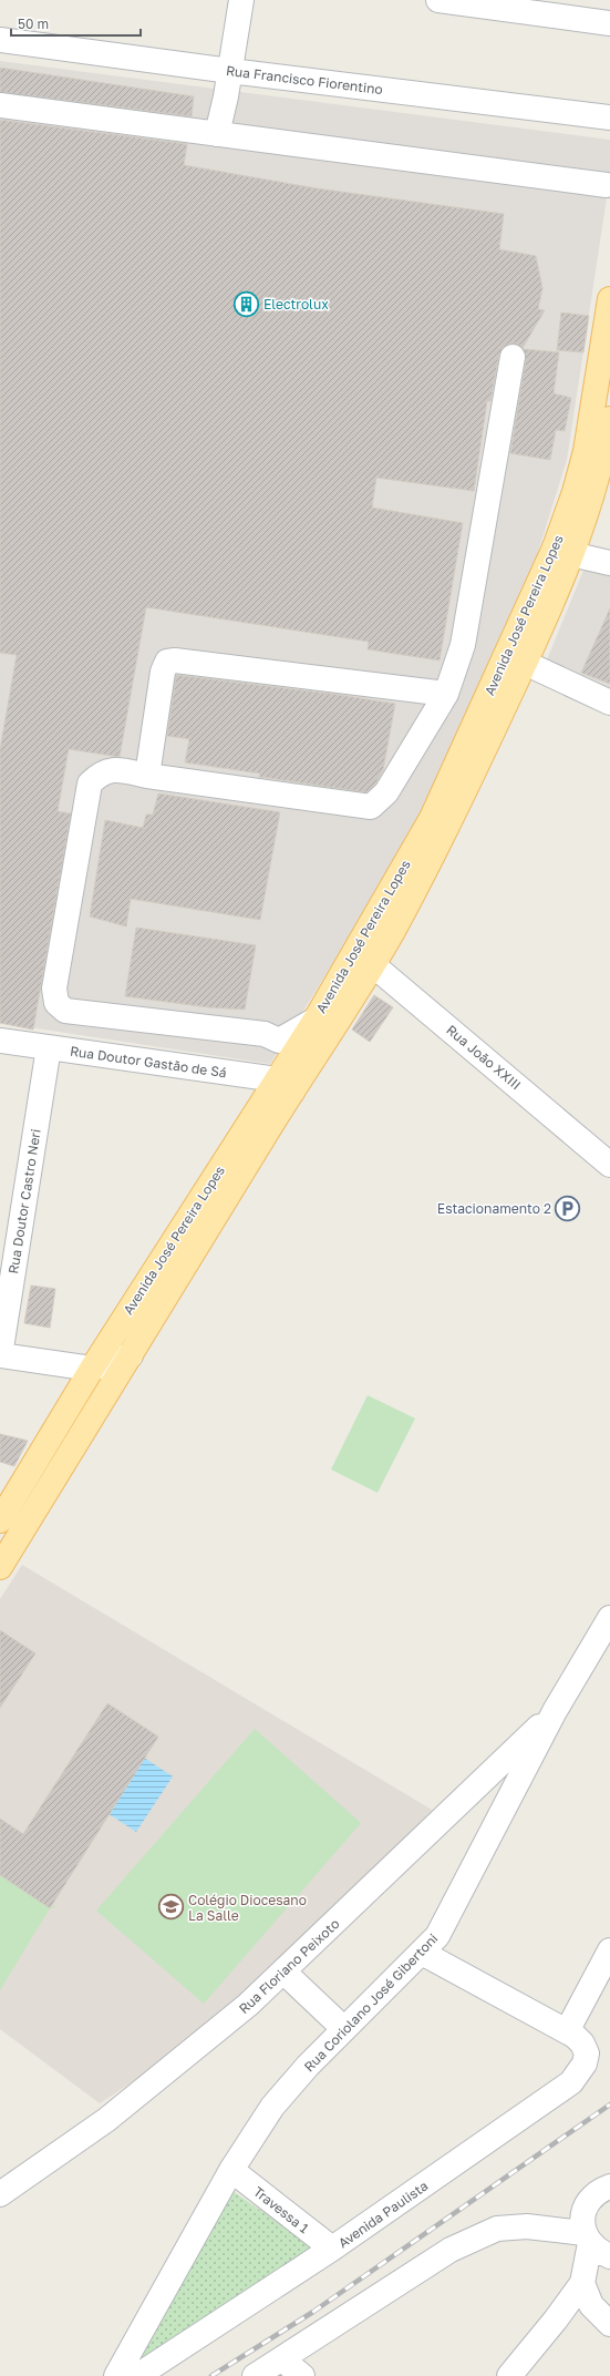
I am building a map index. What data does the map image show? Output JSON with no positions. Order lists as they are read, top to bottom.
{
  "streets": {
    "main road": ["Avenida José Pereira Lopes"],
    "street": [
      "Rua Francisco Fiorentino",
      "Rua João XXIII",
      "Rua Doutor Gastão de Sá",
      "Rua Doutor Castro Neri",
      "Rua Floriano Peixoto",
      "Rua Coriolano José Gibertoni",
      "Travessa 1",
      "Avenida Paulista"
    ]
  },
  "crossings": [
    ["Avenida José Pereira Lopes", "Rua João XXIII"],
    ["Avenida José Pereira Lopes", "Rua Doutor Gastão de Sá"],
    ["Rua Doutor Gastão de Sá", "Rua Doutor Castro Neri"],
    ["Rua Floriano Peixoto", "Rua Coriolano José Gibertoni"],
    ["Rua Coriolano José Gibertoni", "Travessa 1"],
    ["Travessa 1", "Avenida Paulista"]
  ],
  "places": {
    "building": ["Electrolux"],
    "parking": ["Estacionamento 2"],
    "school or university": ["Colégio Diocesano La Salle"]
  },
  "scale_bar": "50 m"
}
